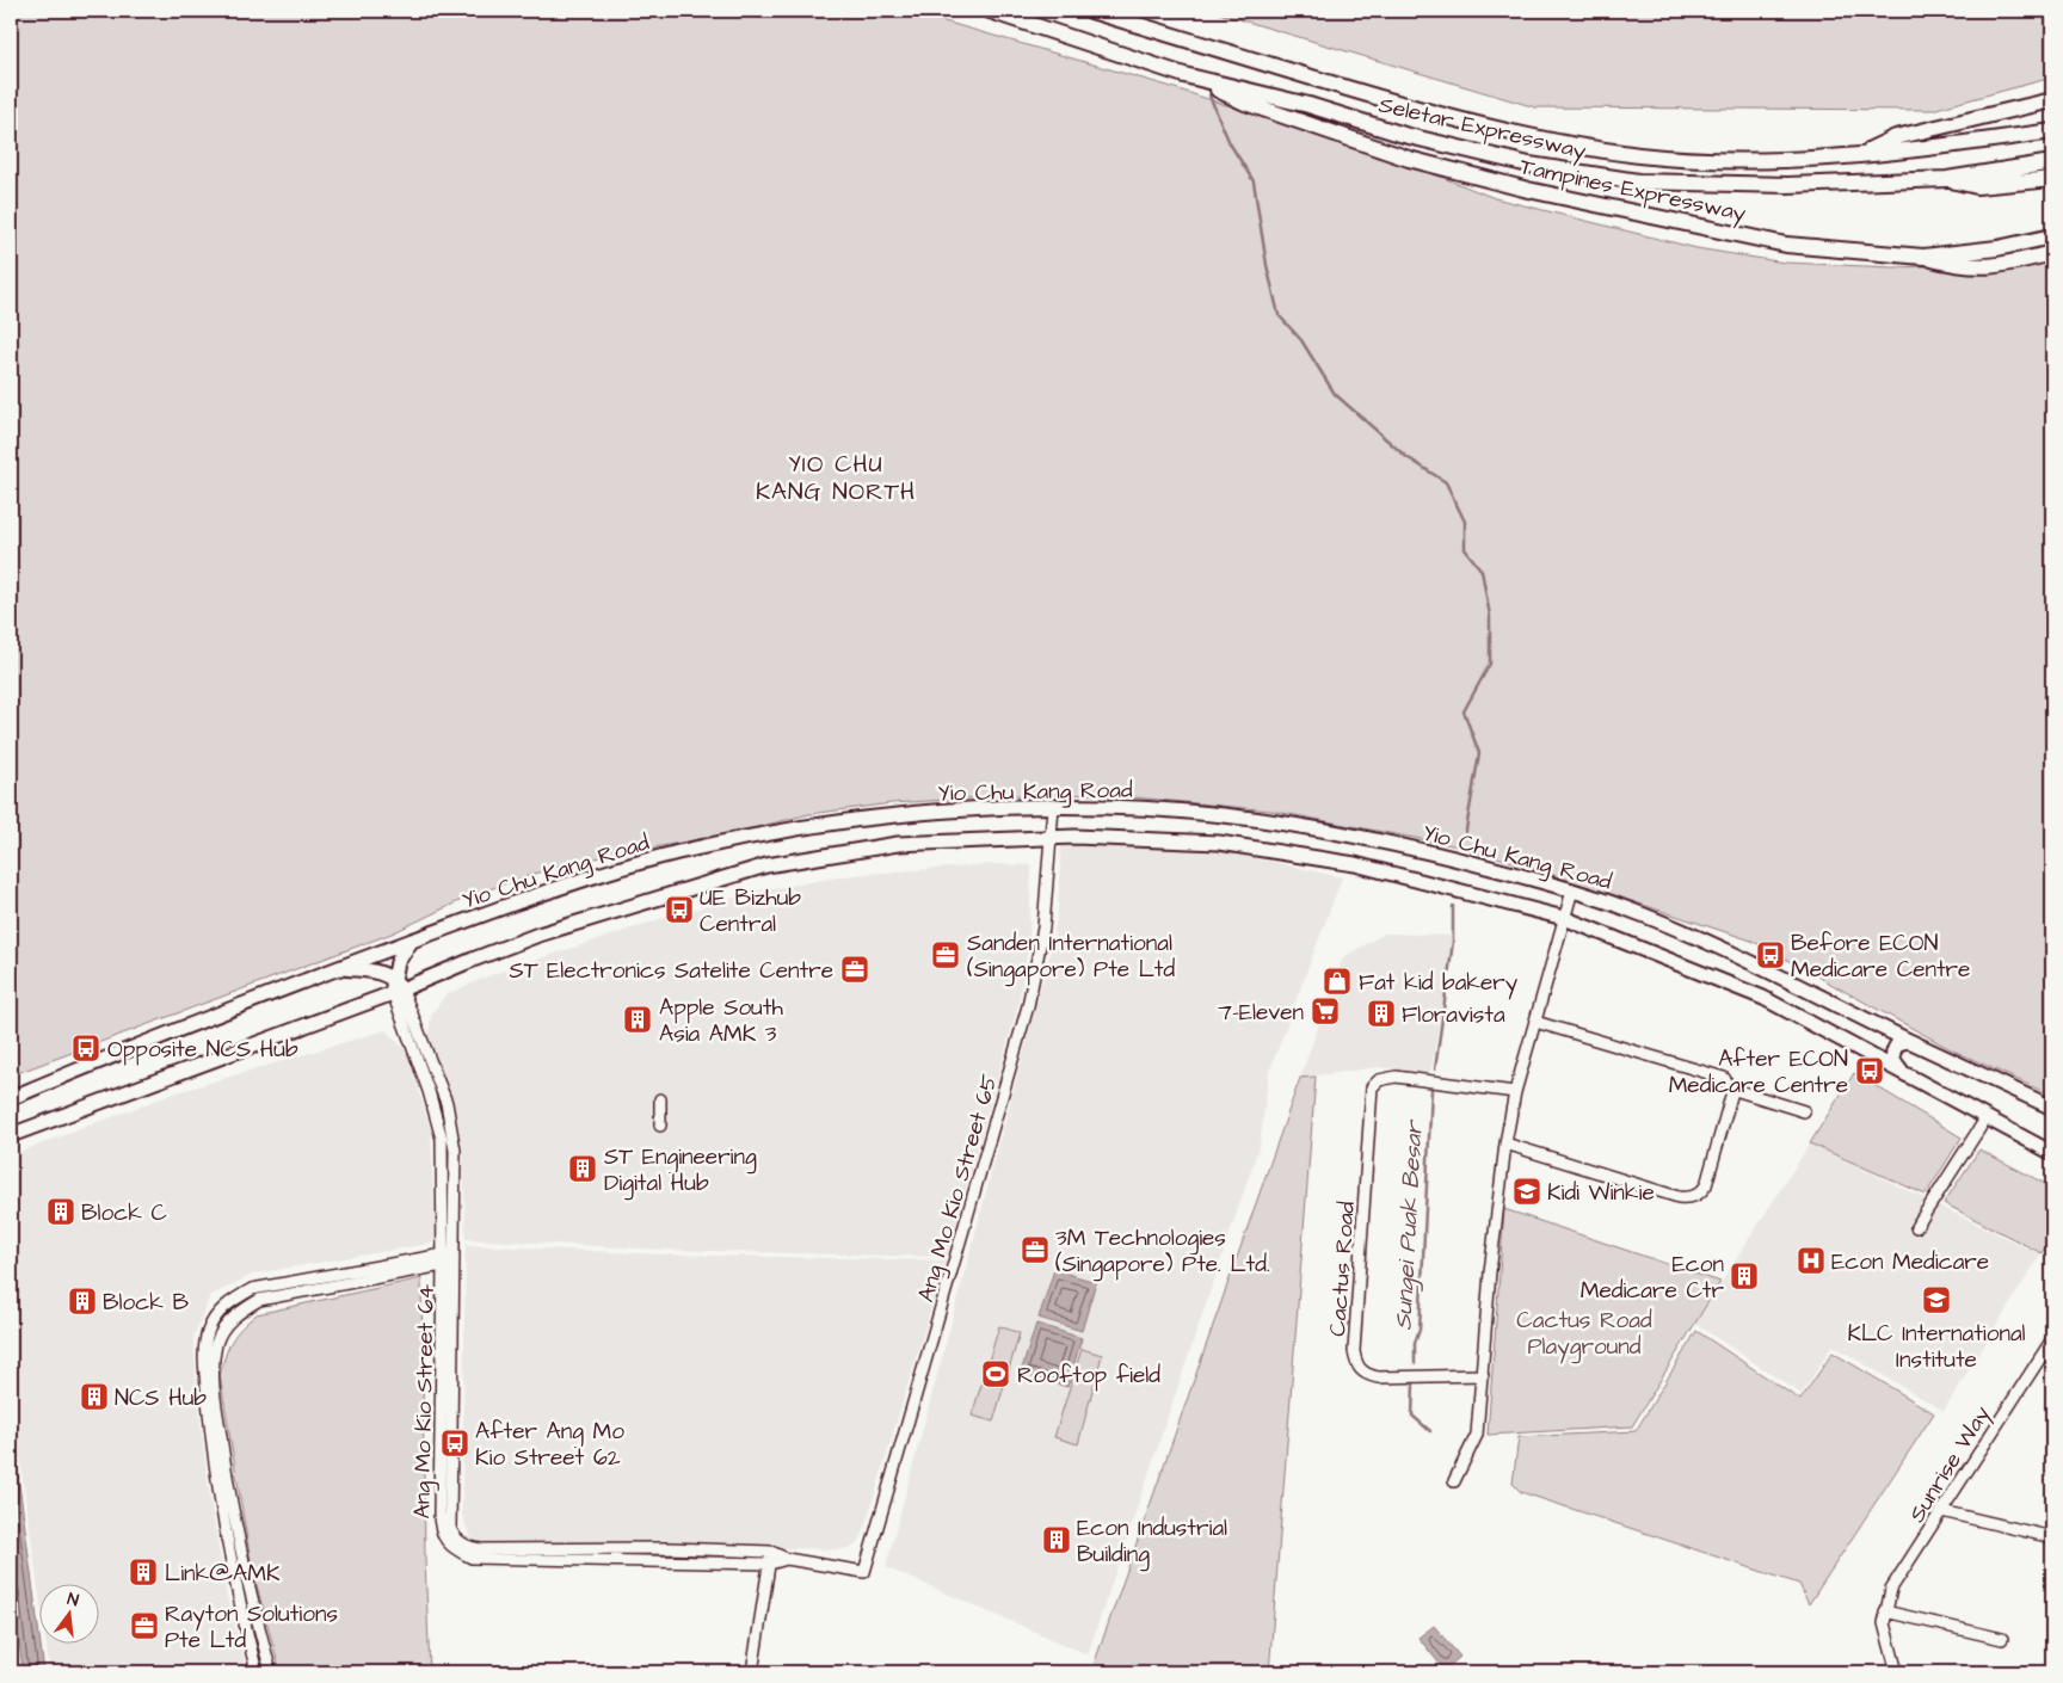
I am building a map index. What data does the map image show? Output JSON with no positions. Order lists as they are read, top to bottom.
{
  "streets": {
    "highway": ["Seletar Expressway", "Tampines Expressway"],
    "main road": ["Yio Chu Kang Road"],
    "street": [
      "Ang Mo Kio Street 65",
      "Cactus Road",
      "Ang Mo Kio Street 64",
      "Sunrise Way"
    ]
  },
  "crossings": [
    ["Seletar Expressway", "Tampines Expressway"],
    ["Yio Chu Kang Road", "Ang Mo Kio Street 65"],
    ["Yio Chu Kang Road", "Ang Mo Kio Street 64"],
    ["Ang Mo Kio Street 65", "Ang Mo Kio Street 64"]
  ],
  "districts": ["YIO CHU KANG NORTH"],
  "water": ["Sungei Puak Besar"],
  "parks": ["Cactus Road Playground"],
  "places": {
    "bus stop": [
      "UE Bizhub Central",
      "Before ECON Medicare Centre",
      "Opposite NCS Hub",
      "After ECON Medicare Centre",
      "After Ang Mo Kio Street 62"
    ],
    "office": [
      "Sanden International (Singapore) Pte Ltd",
      "ST Electronics Satelite Centre",
      "3M Technologies (Singapore) Pte. Ltd.",
      "Rayton Solutions Pte Ltd"
    ],
    "shop": ["Fat kid bakery"],
    "supermarket": ["7-Eleven"],
    "building": [
      "Floravista",
      "Apple South Asia AMK 3",
      "ST Engineering Digital Hub",
      "Block C",
      "Econ Medicare Ctr",
      "Block B",
      "NCS Hub",
      "Econ Industrial Building",
      "Link@AMK"
    ],
    "school or university": ["Kidi Winkie", "KLC International Institute"],
    "hospital": ["Econ Medicare"],
    "sports": ["Rooftop field"]
  },
  "north": "top"
}
